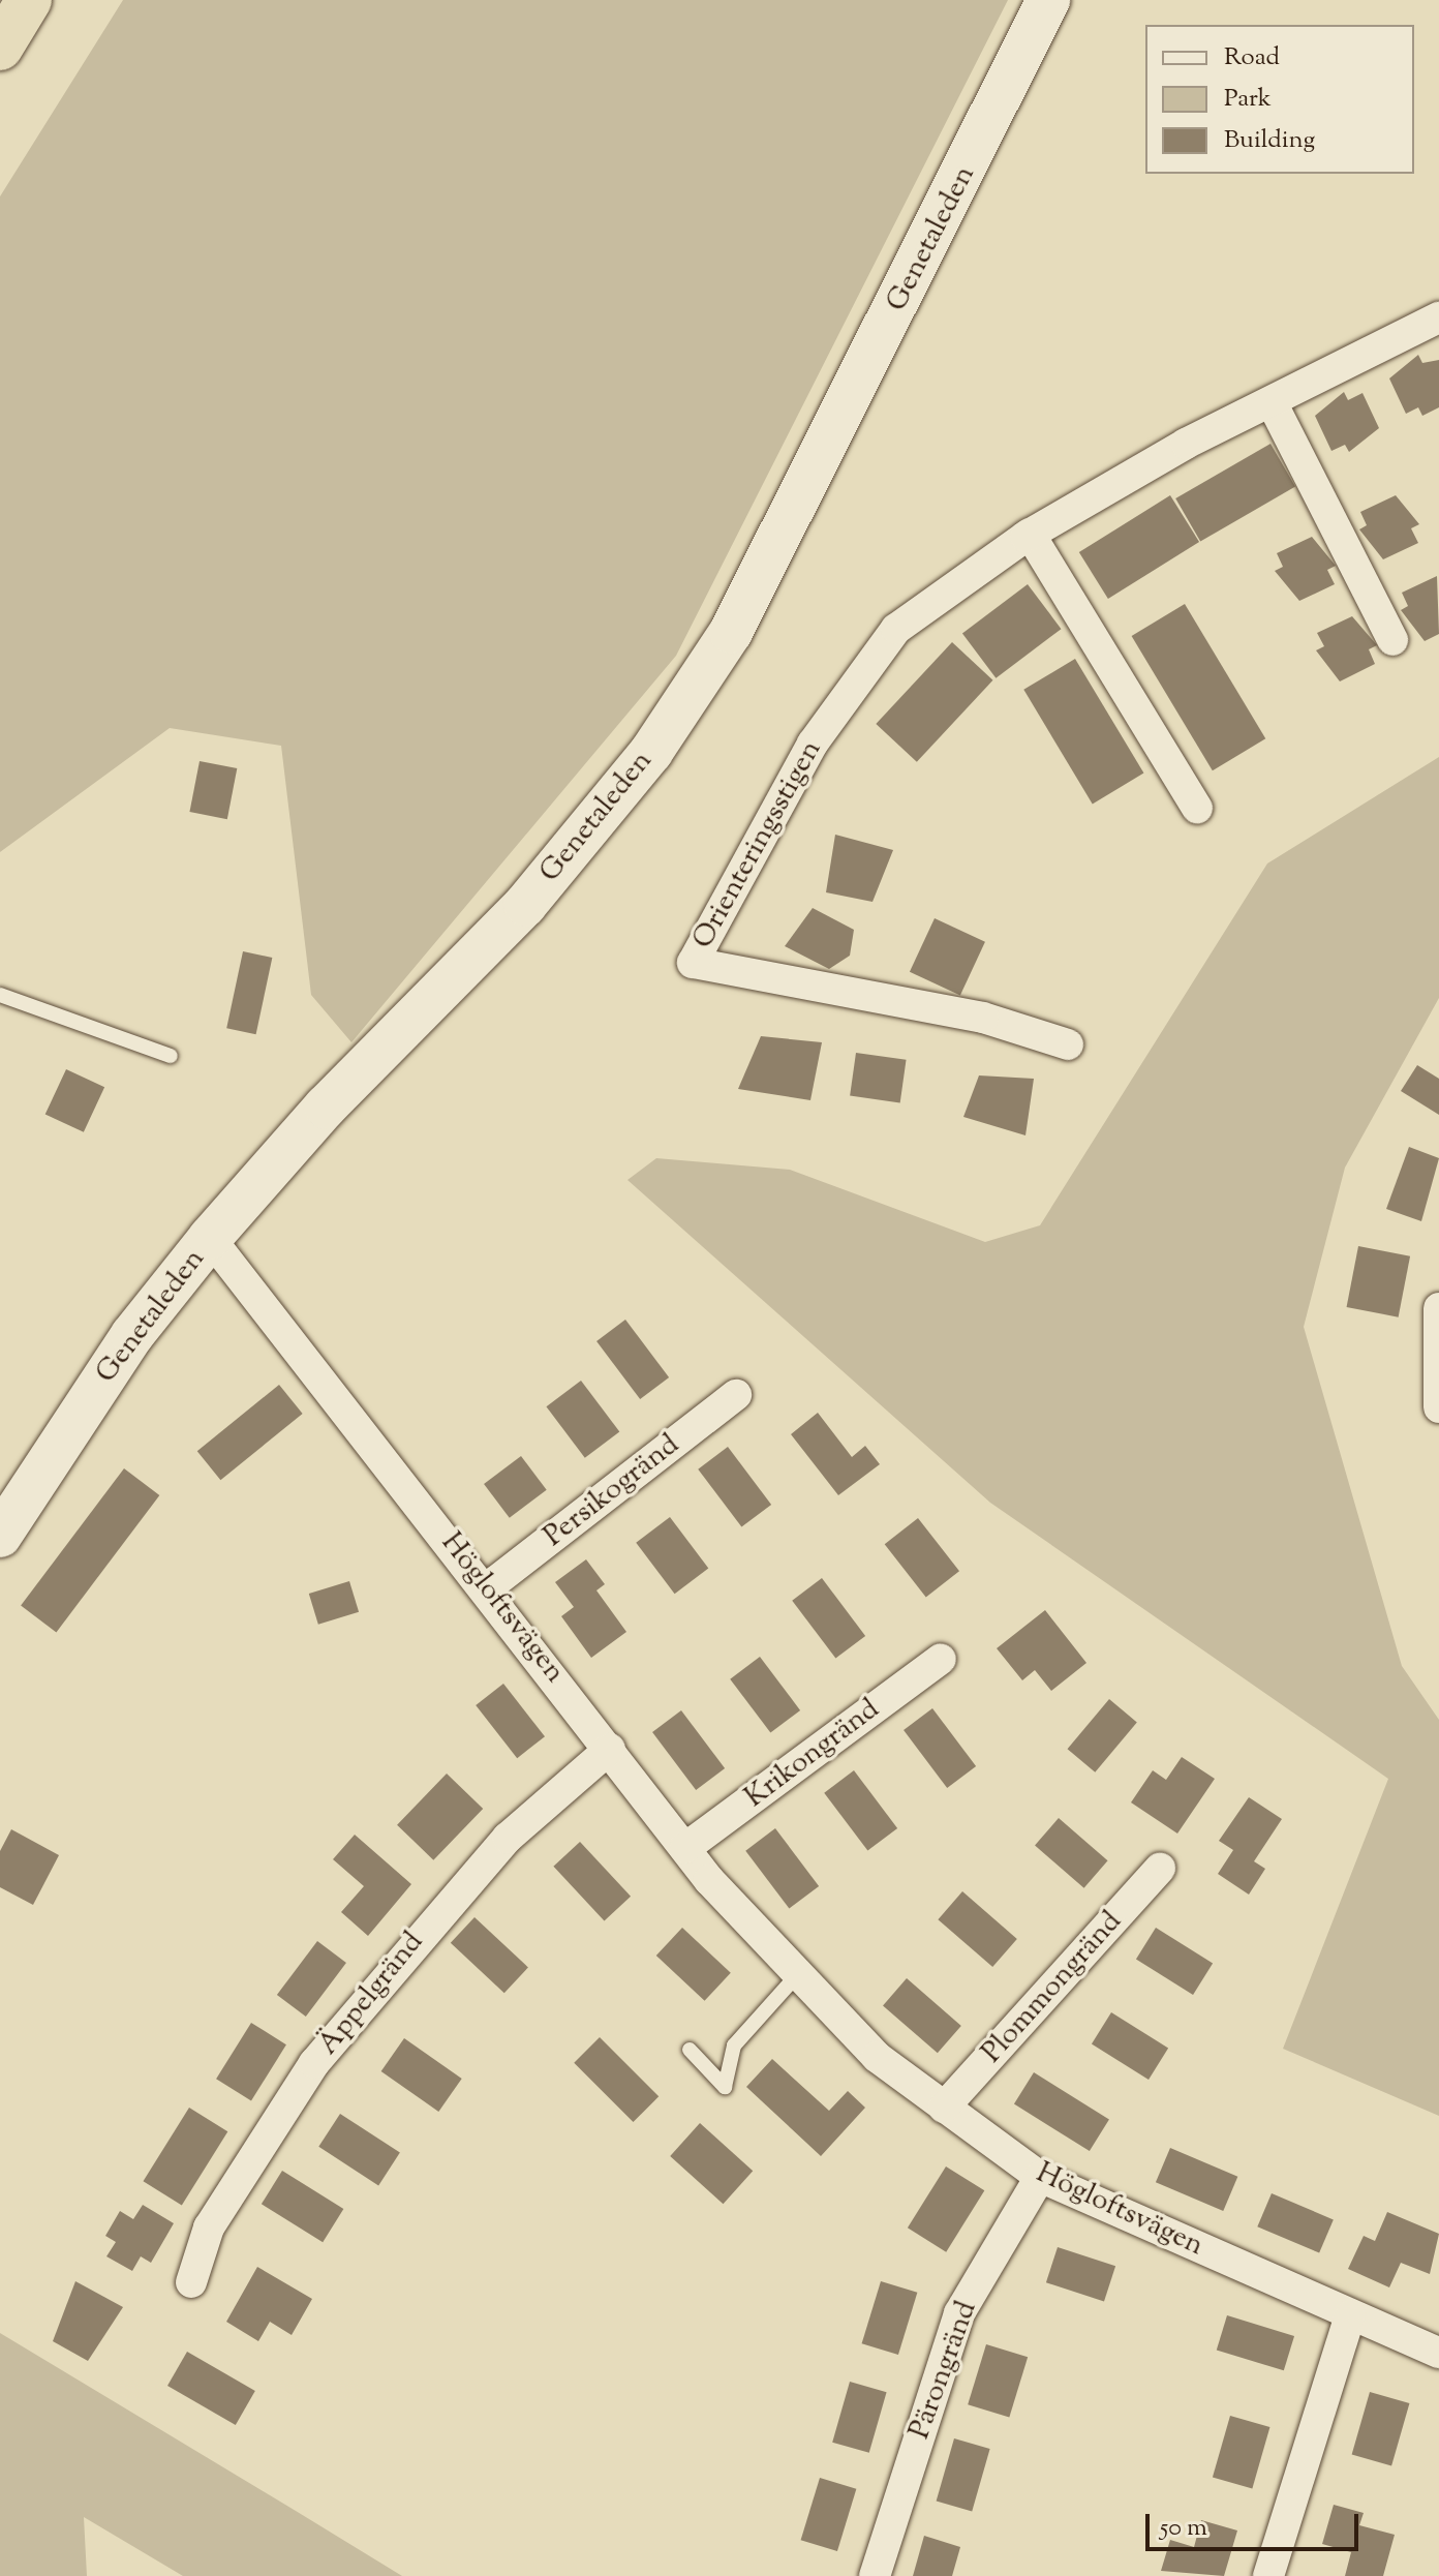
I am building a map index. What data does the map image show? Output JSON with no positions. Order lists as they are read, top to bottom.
{
  "streets": {
    "main road": ["Genetaleden"],
    "street": [
      "Orienteringsstigen",
      "Persikogränd",
      "Högloftsvägen",
      "Krikongränd",
      "Plommongränd",
      "Äppelgränd",
      "Pärongränd"
    ]
  },
  "crossings": [
    ["Genetaleden", "Högloftsvägen"],
    ["Persikogränd", "Högloftsvägen"],
    ["Högloftsvägen", "Krikongränd"],
    ["Högloftsvägen", "Plommongränd"],
    ["Högloftsvägen", "Äppelgränd"],
    ["Högloftsvägen", "Pärongränd"]
  ],
  "legend": ["Road", "Park", "Building"],
  "scale_bar": "50 m"
}
